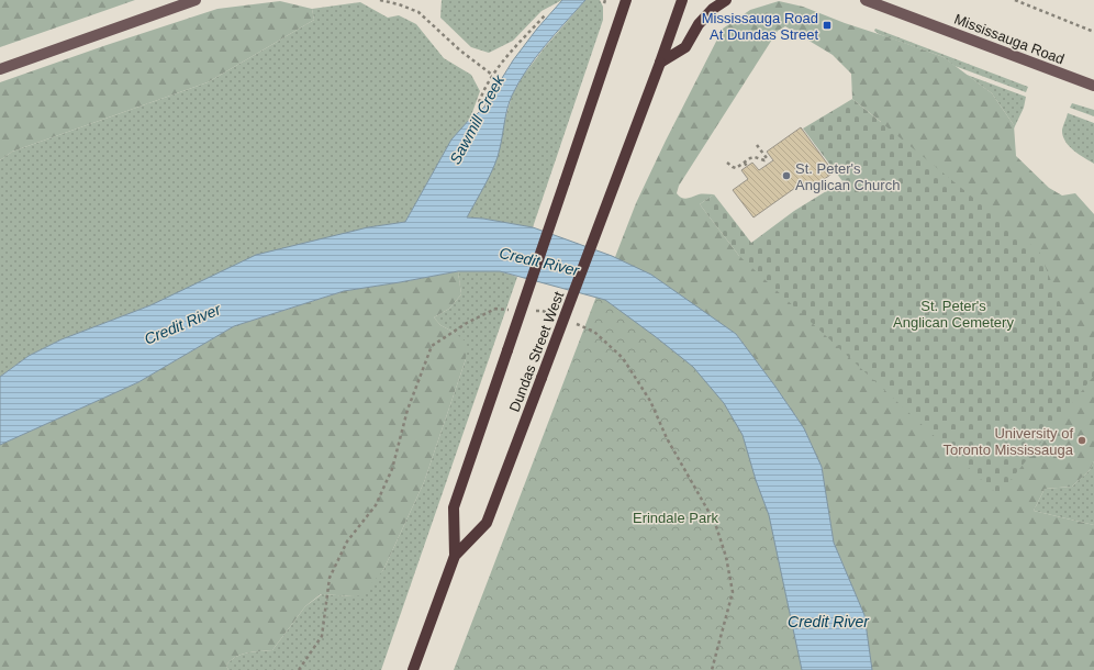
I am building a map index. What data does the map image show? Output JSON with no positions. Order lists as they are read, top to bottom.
{
  "streets": {
    "main road": ["Mississauga Road", "Dundas Street West"]
  },
  "water": ["Sawmill Creek", "Credit River"],
  "parks": ["St. Peter's Anglican Cemetery", "Erindale Park"],
  "places": {
    "transit": ["Mississauga Road At Dundas Street"],
    "other": ["St. Peter's Anglican Church", "University of Toronto Mississauga"]
  }
}
